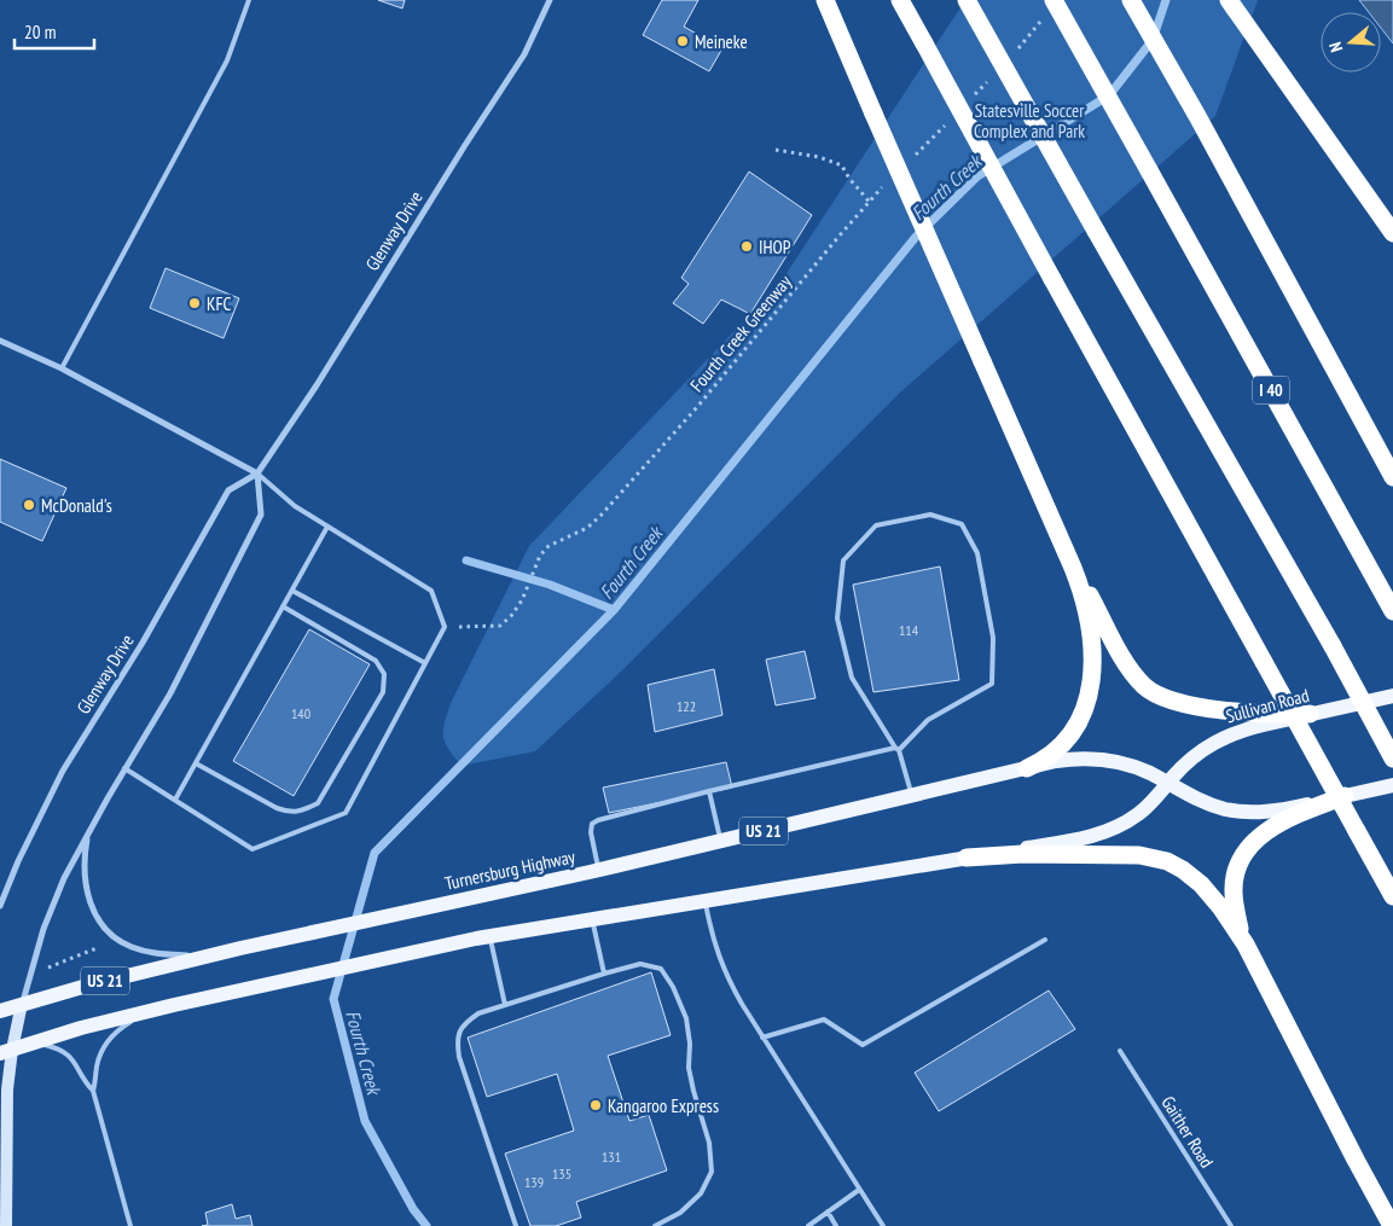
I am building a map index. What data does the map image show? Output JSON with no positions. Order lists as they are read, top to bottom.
{
  "streets": {
    "highway": ["I 40"],
    "main road": ["Sullivan Road", "US 21", "Turnersburg Highway"],
    "street": ["Glenway Drive"],
    "lane": ["Gaither Road"],
    "path": ["Fourth Creek Greenway"]
  },
  "crossings": [
    ["Sullivan Road", "US 21"],
    ["US 21", "Turnersburg Highway"]
  ],
  "water": ["Fourth Creek"],
  "parks": ["Statesville Soccer Complex and Park"],
  "places": [
    "Meineke",
    "IHOP",
    "KFC",
    "McDonald's",
    "Kangaroo Express"
  ],
  "house_numbers": [
    "114",
    "122",
    "140",
    "131",
    "135",
    "139"
  ],
  "scale_bar": "20 m",
  "north": "left"
}
